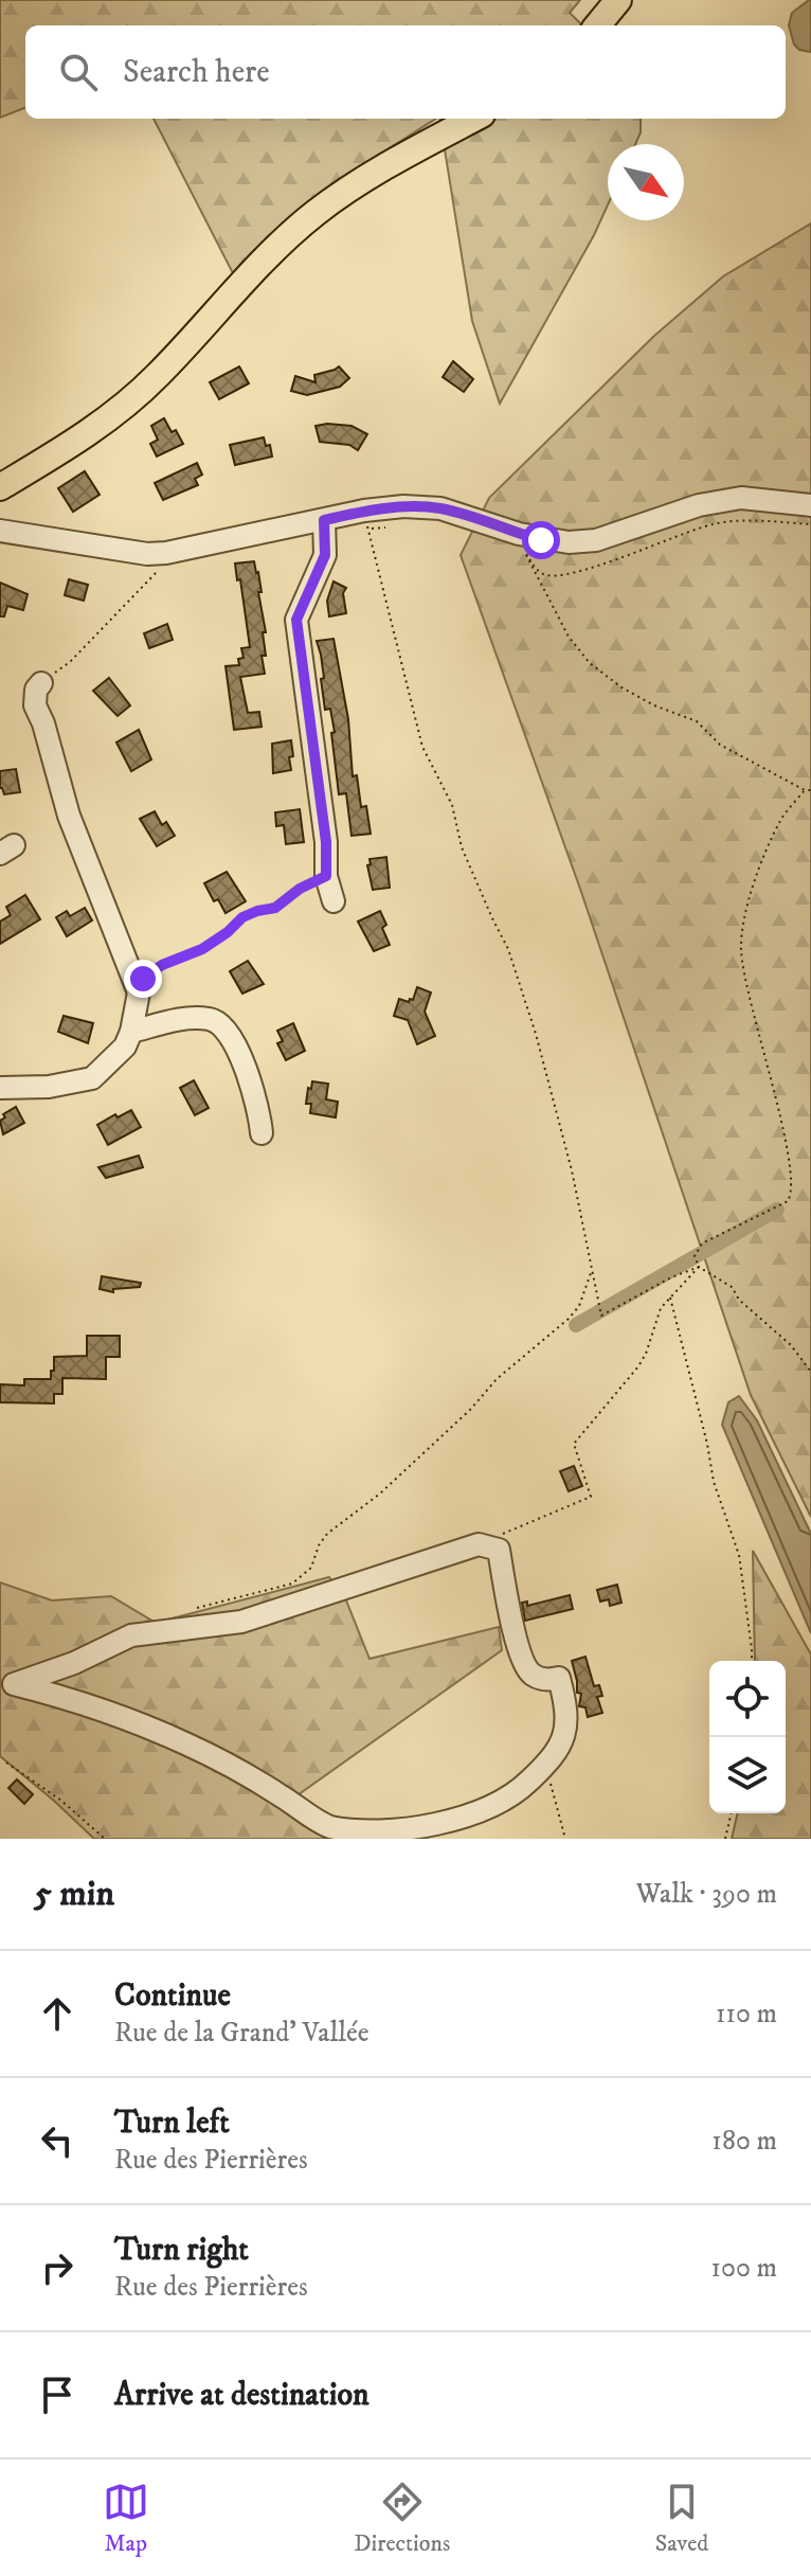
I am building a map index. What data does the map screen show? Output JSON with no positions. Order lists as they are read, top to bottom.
{
  "north": "bottom right",
  "page": {
    "search": "Search here",
    "heading": ["5 min", "Walk · 390 m"],
    "list": [
      ["Continue", "Rue de la Grand’ Vallée", "110 m"],
      ["Turn left", "Rue des Pierrières", "180 m"],
      ["Turn right", "Rue des Pierrières", "100 m"],
      "Arrive at destination"
    ],
    "nav": ["Map", "Directions", "Saved"]
  }
}
